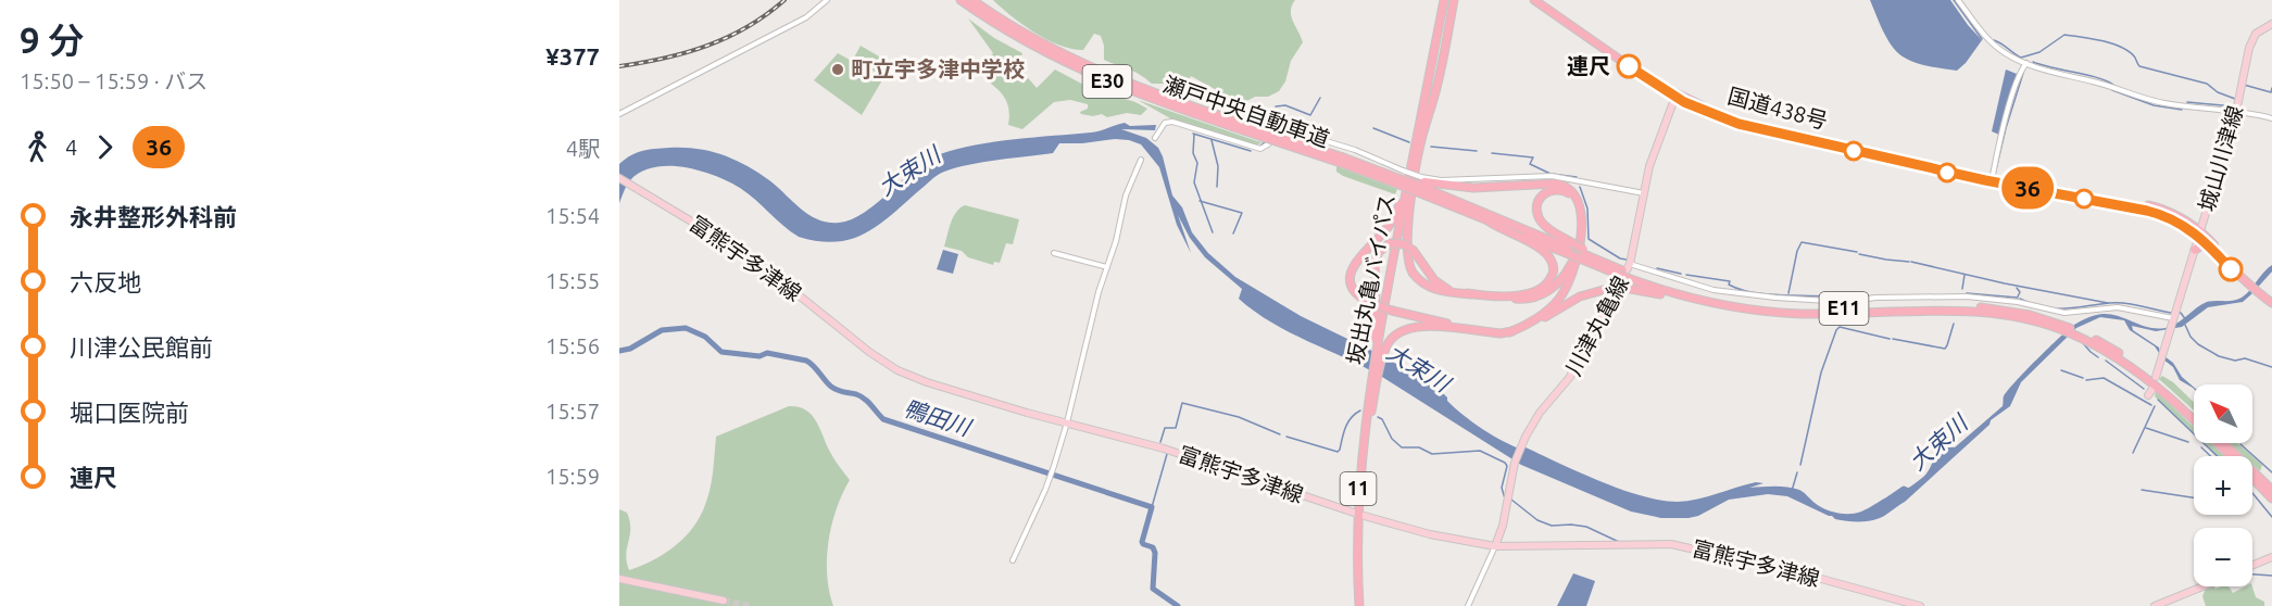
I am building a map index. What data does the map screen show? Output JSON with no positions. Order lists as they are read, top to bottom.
{
  "streets": {
    "highway": [
      "E30",
      "国道438号",
      "瀬戸中央自動車道",
      "坂出丸亀バイパス",
      "E11",
      "11"
    ],
    "main road": ["城山川津線", "富熊宇多津線", "川津丸亀線"]
  },
  "crossings": [
    ["国道438号", "城山川津線"],
    ["国道438号", "川津丸亀線"],
    ["瀬戸中央自動車道", "E11"],
    ["富熊宇多津線", "坂出丸亀バイパス"],
    ["富熊宇多津線", "川津丸亀線"]
  ],
  "water": ["大束川", "鴨田川"],
  "places": ["連尺", "町立宇多津中学校"],
  "lines": ["bus line 36"],
  "north": "top left",
  "page": {
    "heading": ["9 分", "15:50 – 15:59 · バス", "¥377"],
    "on_map": "36",
    "legs": ["4", "36", "4駅"],
    "list": [
      {
        "name": "永井整形外科前",
        "value": "15:54"
      },
      {
        "name": "六反地",
        "value": "15:55"
      },
      {
        "name": "川津公民館前",
        "value": "15:56"
      },
      {
        "name": "堀口医院前",
        "value": "15:57"
      },
      {
        "name": "連尺",
        "value": "15:59"
      }
    ],
    "map_buttons": ["+", "−"]
  }
}
